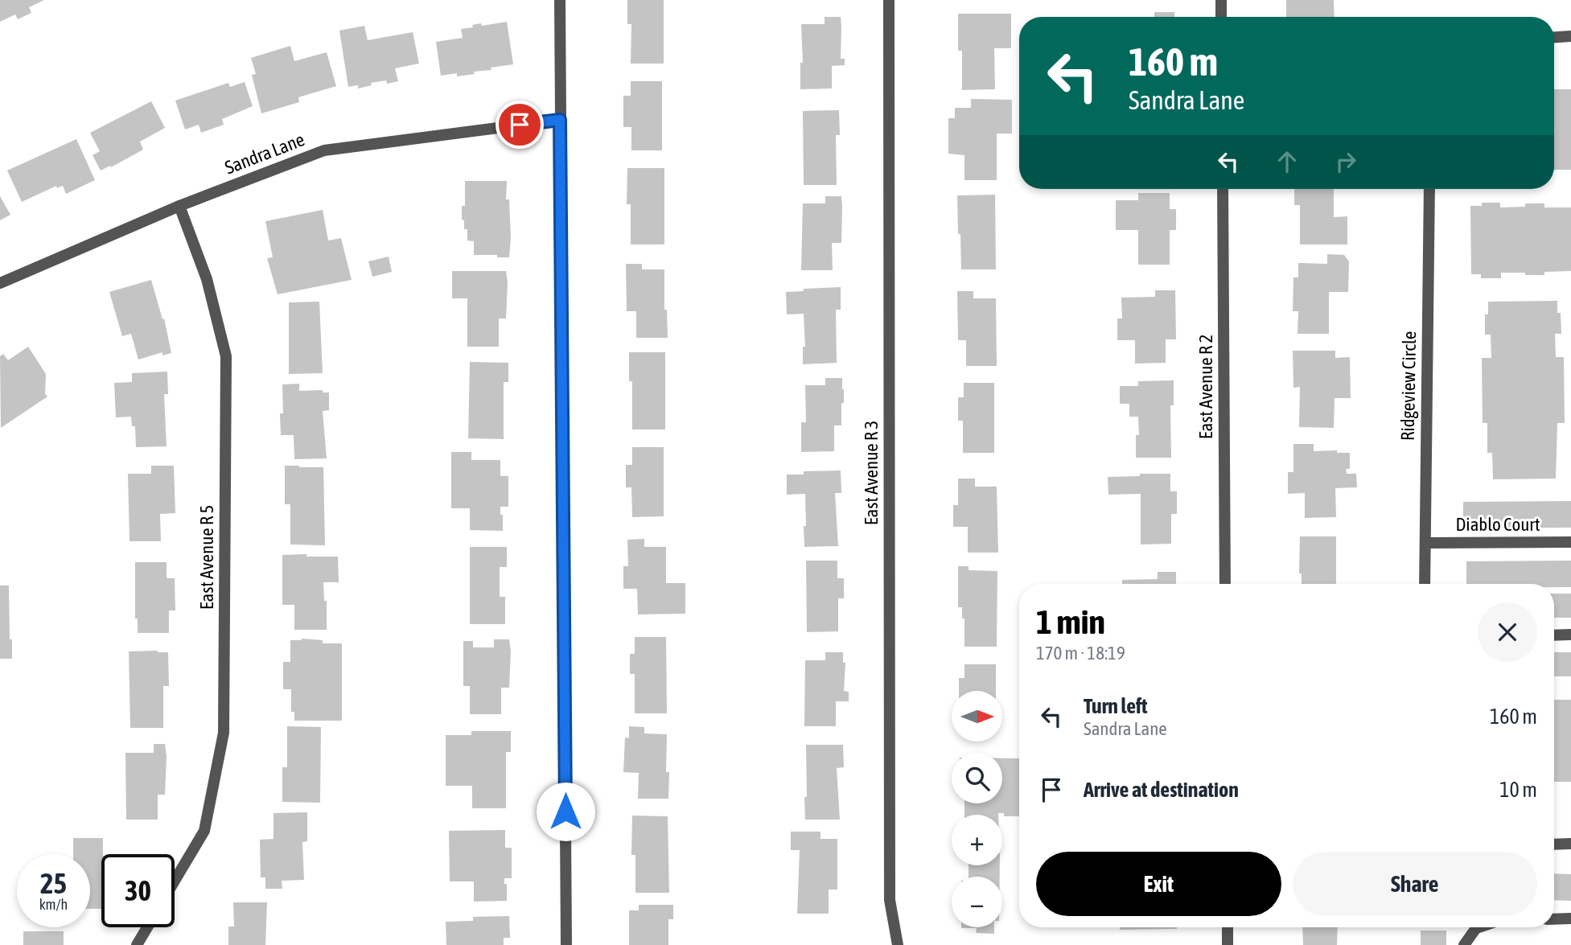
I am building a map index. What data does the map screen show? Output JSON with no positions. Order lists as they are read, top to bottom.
{
  "streets": {
    "street": [
      "Sandra Lane",
      "Ridgeview Circle",
      "East Avenue R 2",
      "East Avenue R 3",
      "Diablo Court",
      "East Avenue R 5"
    ]
  },
  "crossings": [
    ["Sandra Lane", "East Avenue R 5"],
    ["Ridgeview Circle", "Diablo Court"]
  ],
  "north": "right",
  "page": {
    "turn": ["160 m", "Sandra Lane"],
    "heading": ["1 min", "170 m · 18:19"],
    "list": [
      {
        "name": "Turn left",
        "note": "Sandra Lane",
        "value": "160 m"
      },
      {
        "name": "Arrive at destination",
        "value": "10 m"
      }
    ],
    "map_buttons": ["+", "−"],
    "buttons": ["Exit", "Share"],
    "speed": "25 km/h",
    "limit": "30"
  }
}
